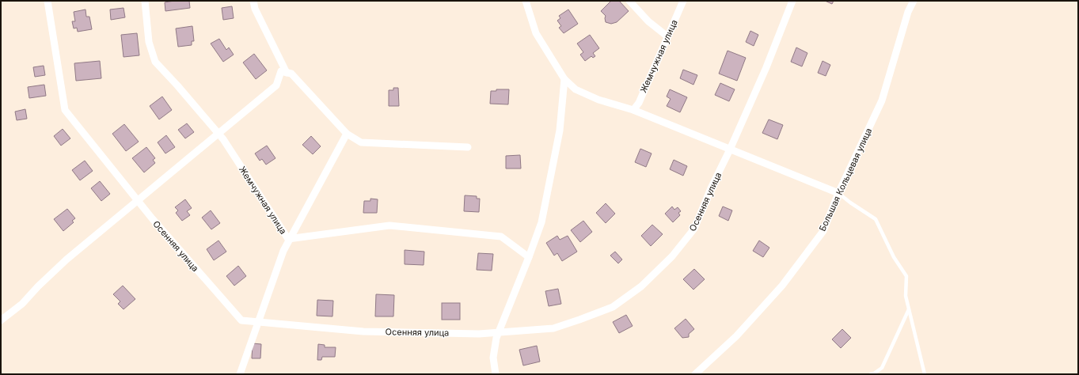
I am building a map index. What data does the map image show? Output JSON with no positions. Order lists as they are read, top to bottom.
{
  "streets": {
    "street": ["Жемчужная улица", "Большая Кольцевая улица", "Осенняя улица"]
  }
}
